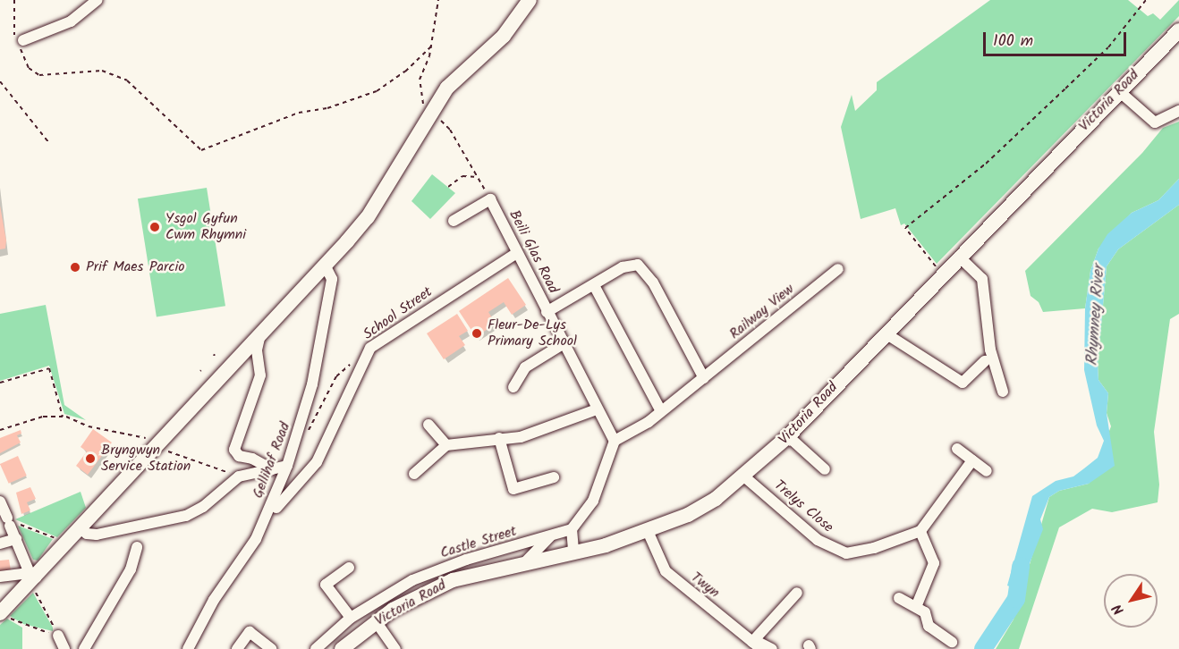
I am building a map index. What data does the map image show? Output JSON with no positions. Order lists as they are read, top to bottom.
{
  "streets": {
    "main road": ["Victoria Road"],
    "street": [
      "Beili Glas Road",
      "Railway View",
      "School Street",
      "Gellihaf Road",
      "Trelys Close",
      "Castle Street",
      "Twyn"
    ]
  },
  "crossings": [
    ["Victoria Road", "Trelys Close"],
    ["Victoria Road", "Twyn"],
    ["Beili Glas Road", "Railway View"],
    ["Beili Glas Road", "School Street"]
  ],
  "water": ["Rhymney River"],
  "places": [
    "Ysgol Gyfun Cwm Rhymni",
    "Prif Maes Parcio",
    "Fleur-De-Lys Primary School",
    "Bryngwyn Service Station"
  ],
  "scale_bar": "100 m",
  "north": "bottom left"
}
